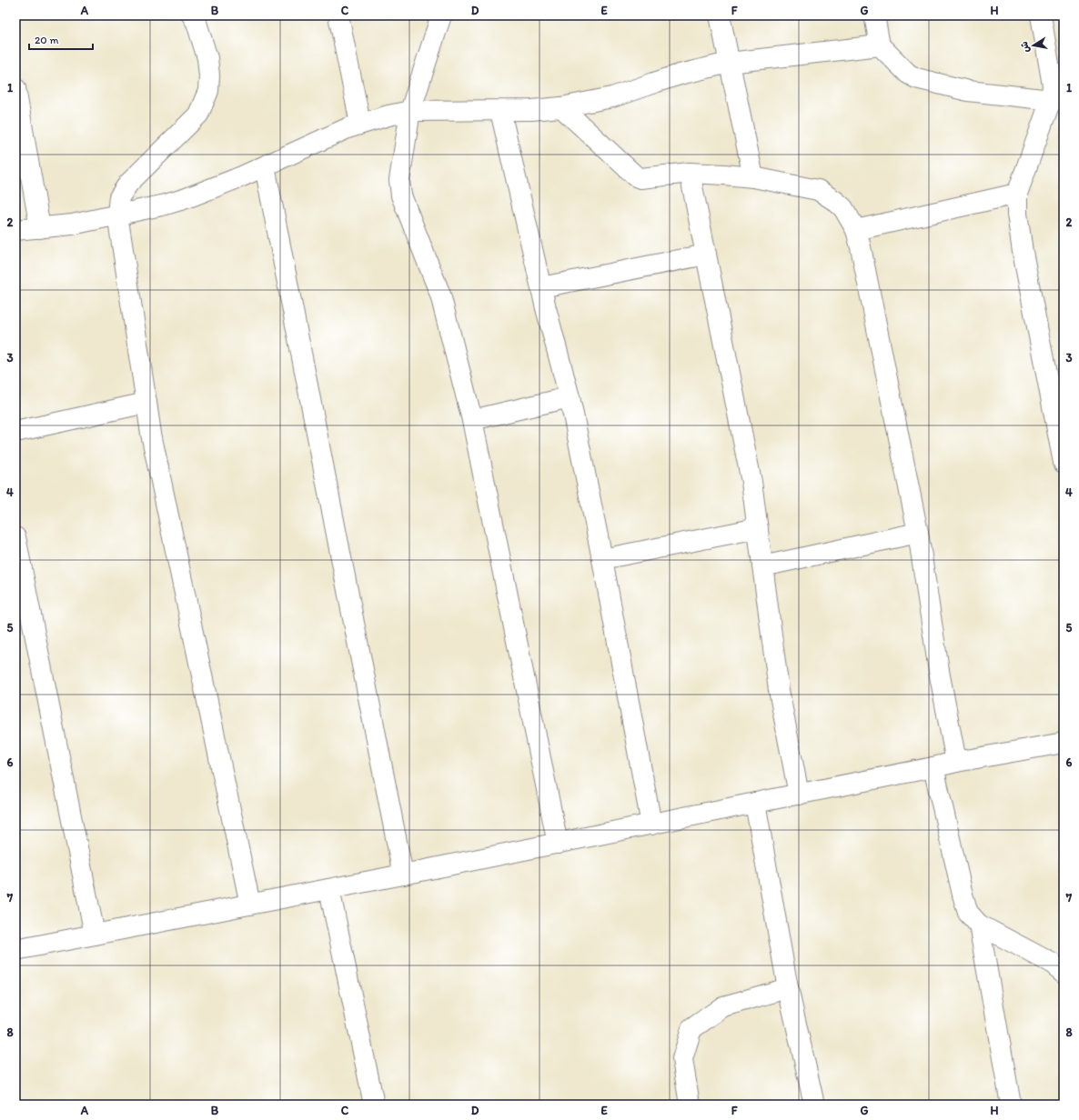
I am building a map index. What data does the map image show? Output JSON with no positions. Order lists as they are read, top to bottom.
{
  "scale_bar": "20 m",
  "north": "left",
  "grid": {
    "columns": [
      "A",
      "B",
      "C",
      "D",
      "E",
      "F",
      "G",
      "H"
    ],
    "rows": [
      "1",
      "2",
      "3",
      "4",
      "5",
      "6",
      "7",
      "8"
    ]
  }
}
